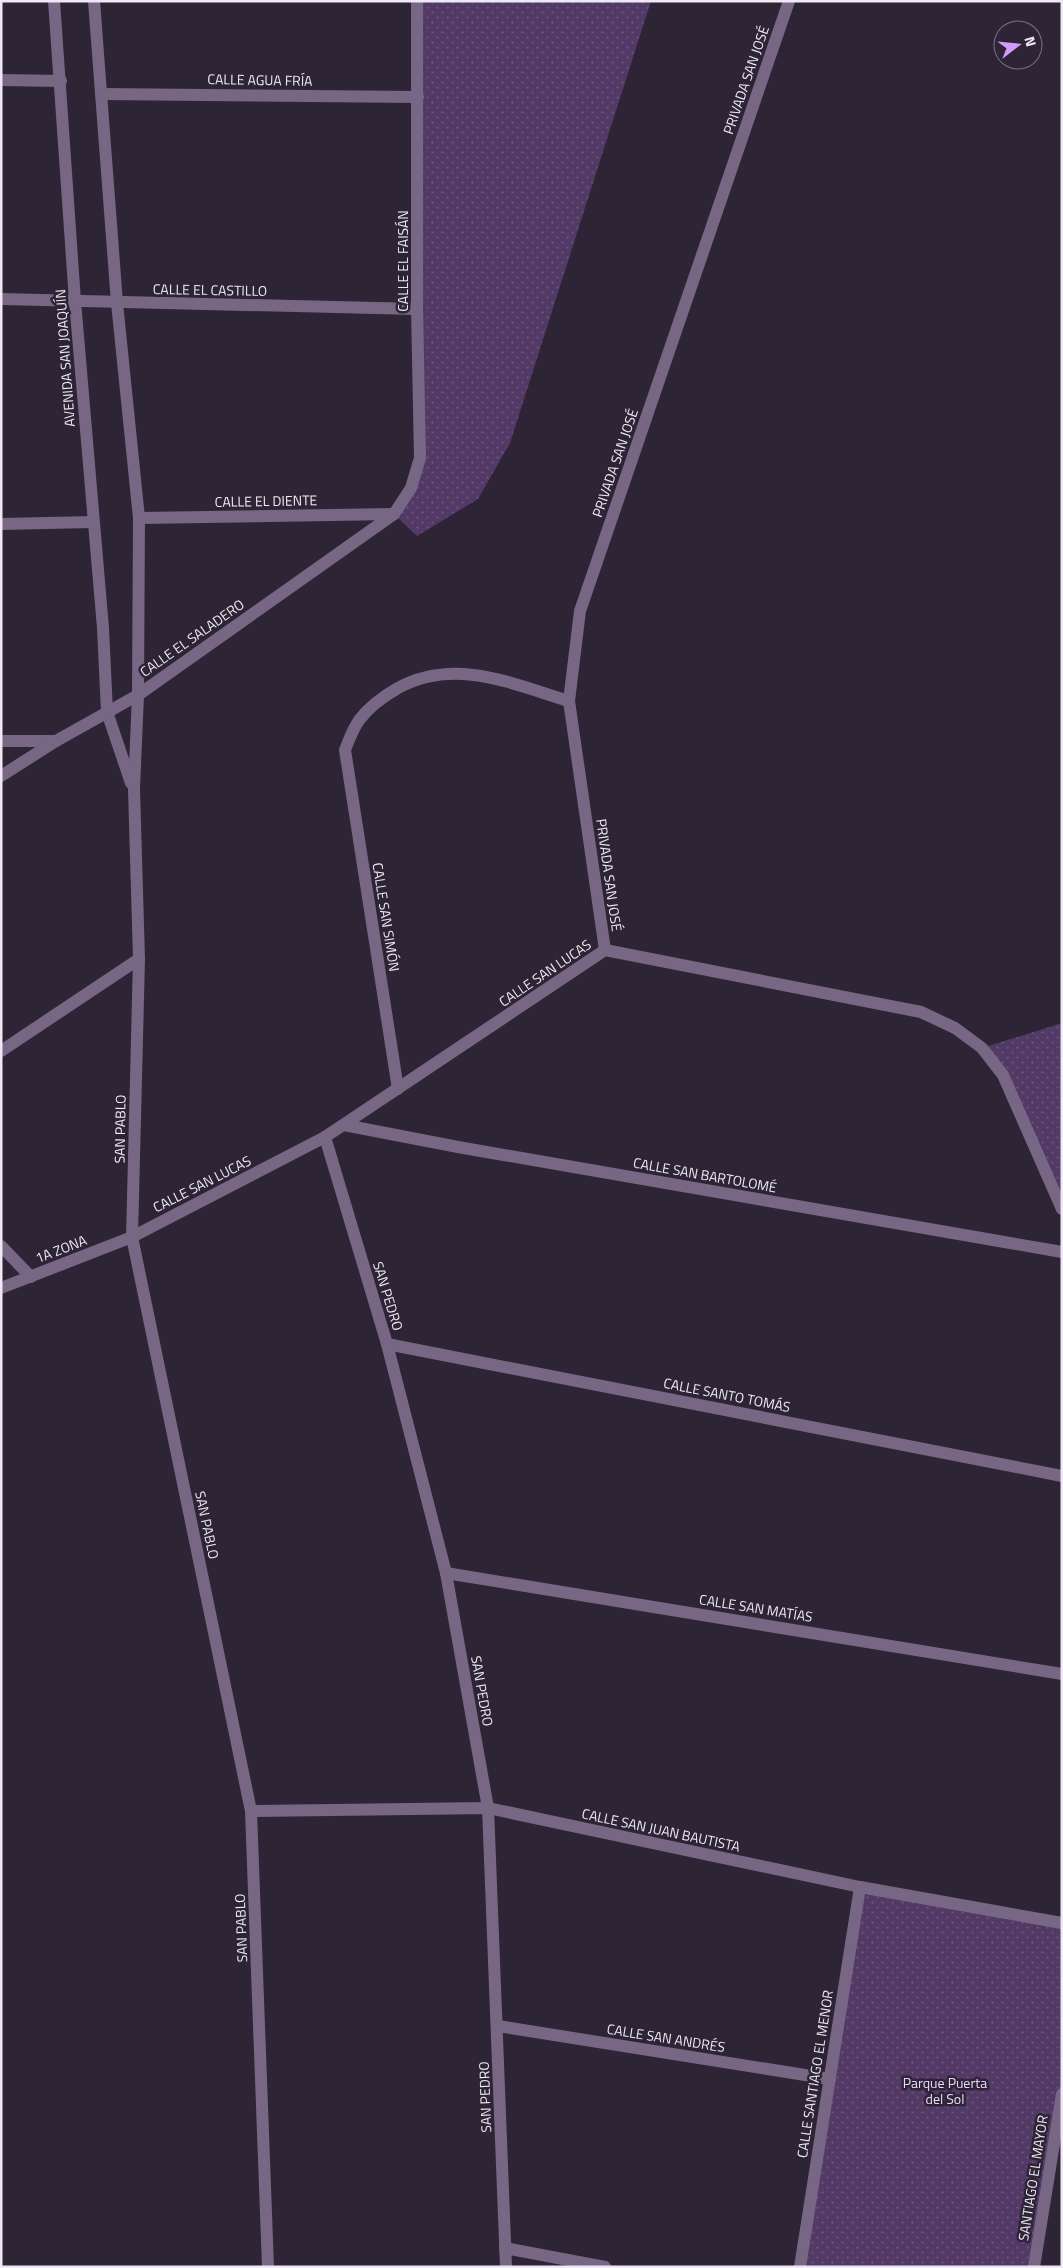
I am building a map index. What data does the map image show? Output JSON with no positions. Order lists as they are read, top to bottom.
{
  "streets": {
    "street": [
      "CALLE AGUA FRÍA",
      "PRIVADA SAN JOSÉ",
      "CALLE EL FAISÁN",
      "CALLE EL CASTILLO",
      "AVENIDA SAN JOAQUÍN",
      "CALLE EL DIENTE",
      "CALLE EL SALADERO",
      "CALLE SAN SIMÓN",
      "CALLE SAN LUCAS",
      "SAN PABLO",
      "CALLE SAN BARTOLOMÉ",
      "1A ZONA",
      "SAN PEDRO",
      "CALLE SANTO TOMÁS",
      "CALLE SAN MATÍAS",
      "CALLE SAN JUAN BAUTISTA",
      "CALLE SAN ANDRÉS",
      "CALLE SANTIAGO EL MENOR",
      "SANTIAGO EL MAYOR"
    ]
  },
  "crossings": [
    ["CALLE AGUA FRÍA", "CALLE EL FAISÁN"],
    ["PRIVADA SAN JOSÉ", "CALLE SAN SIMÓN"],
    ["PRIVADA SAN JOSÉ", "CALLE SAN LUCAS"],
    ["CALLE EL FAISÁN", "CALLE EL CASTILLO"],
    ["CALLE EL FAISÁN", "CALLE EL DIENTE"],
    ["CALLE EL FAISÁN", "CALLE EL SALADERO"],
    ["CALLE EL CASTILLO", "AVENIDA SAN JOAQUÍN"],
    ["AVENIDA SAN JOAQUÍN", "CALLE EL SALADERO"],
    ["AVENIDA SAN JOAQUÍN", "SAN PABLO"],
    ["CALLE EL DIENTE", "CALLE EL SALADERO"],
    ["CALLE EL SALADERO", "SAN PABLO"],
    ["CALLE SAN SIMÓN", "CALLE SAN LUCAS"],
    ["CALLE SAN LUCAS", "SAN PABLO"],
    ["CALLE SAN LUCAS", "CALLE SAN BARTOLOMÉ"],
    ["CALLE SAN LUCAS", "1A ZONA"],
    ["CALLE SAN LUCAS", "SAN PEDRO"],
    ["SAN PABLO", "1A ZONA"],
    ["SAN PABLO", "CALLE SAN JUAN BAUTISTA"],
    ["SAN PEDRO", "CALLE SANTO TOMÁS"],
    ["SAN PEDRO", "CALLE SAN MATÍAS"],
    ["SAN PEDRO", "CALLE SAN JUAN BAUTISTA"],
    ["SAN PEDRO", "CALLE SAN ANDRÉS"],
    ["CALLE SAN JUAN BAUTISTA", "CALLE SANTIAGO EL MENOR"],
    ["CALLE SAN ANDRÉS", "CALLE SANTIAGO EL MENOR"]
  ],
  "parks": ["Parque Puerta del Sol"],
  "north": "right"
}
